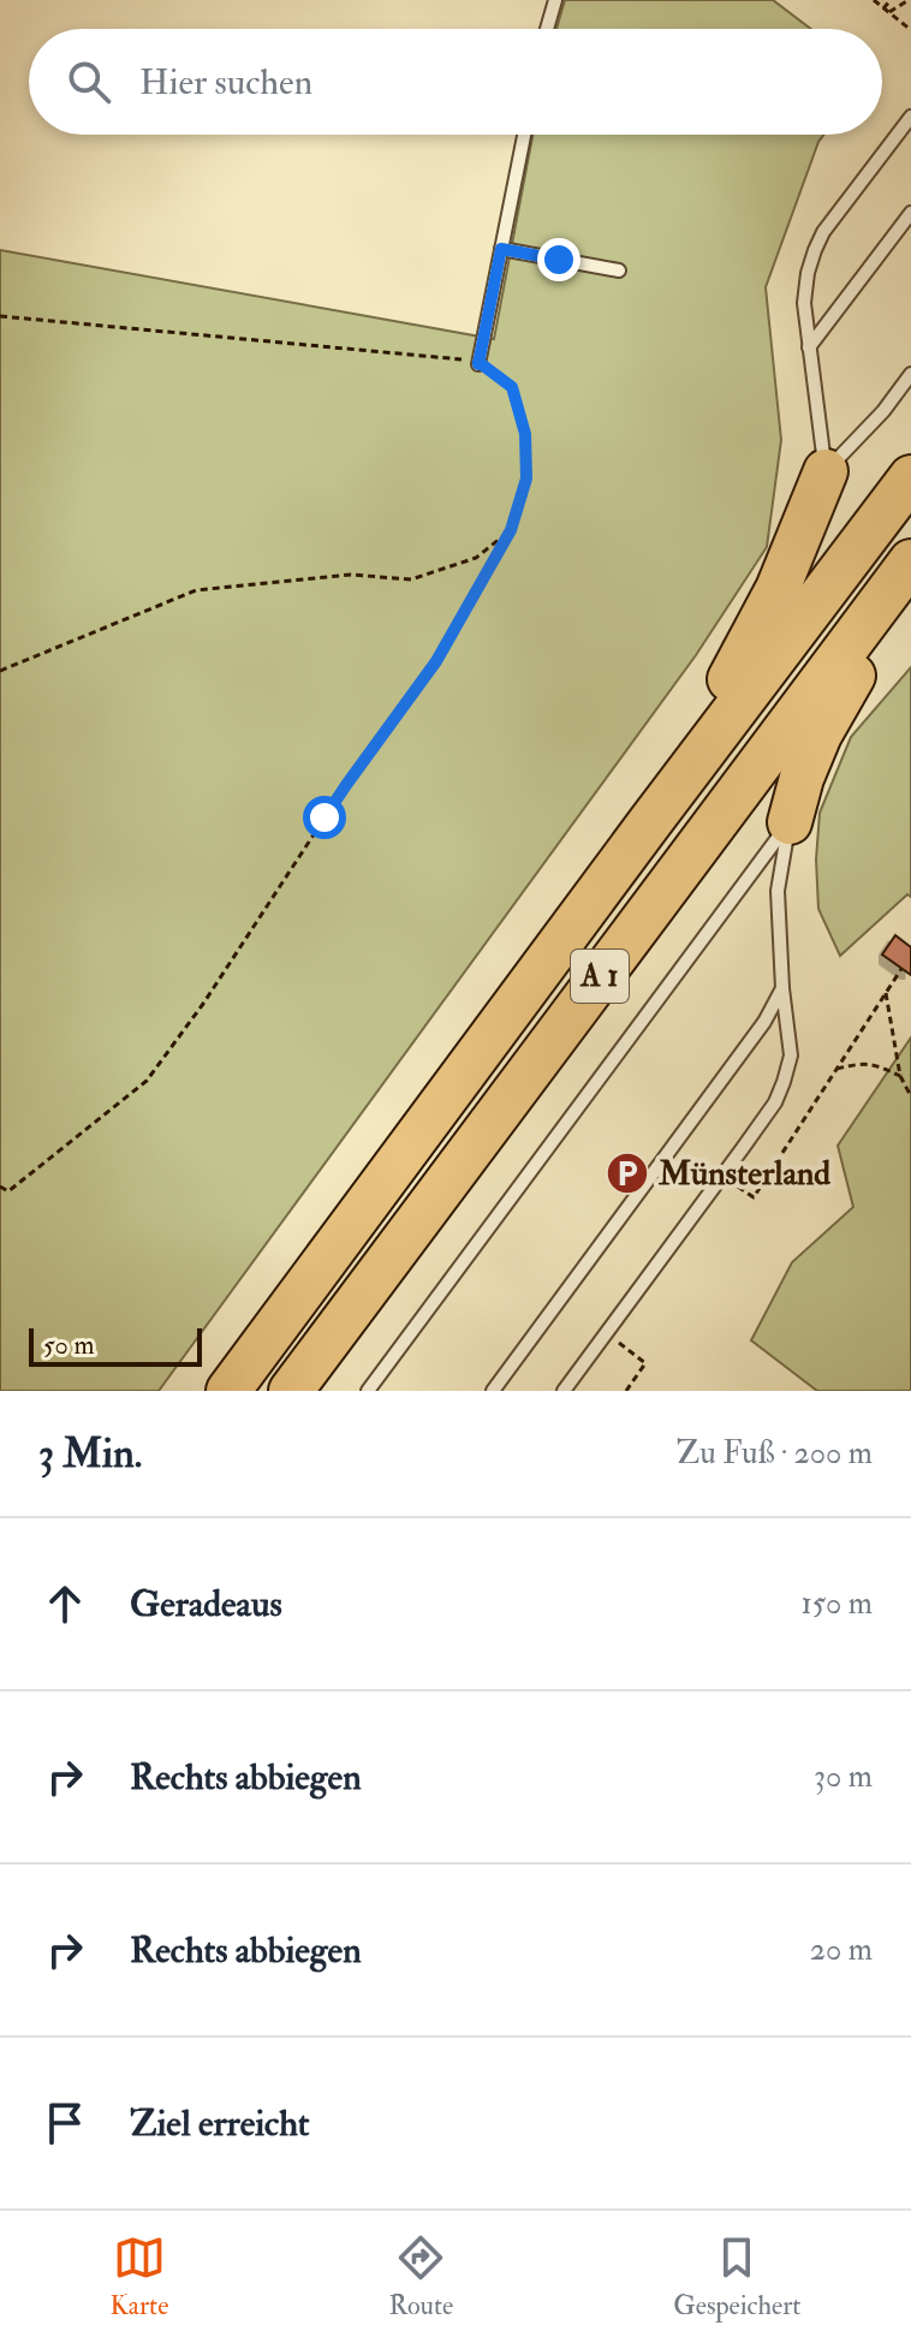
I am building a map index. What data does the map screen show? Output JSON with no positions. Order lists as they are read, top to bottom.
{
  "streets": {
    "highway": ["A 1"]
  },
  "places": {
    "parking": ["Münsterland"]
  },
  "scale_bar": "50 m",
  "page": {
    "search": "Hier suchen",
    "scale": "50 m",
    "heading": ["3 Min.", "Zu Fuß · 200 m"],
    "list": [
      ["Geradeaus", "150 m"],
      ["Rechts abbiegen", "30 m"],
      ["Rechts abbiegen", "20 m"],
      "Ziel erreicht"
    ],
    "nav": ["Karte", "Route", "Gespeichert"]
  }
}
